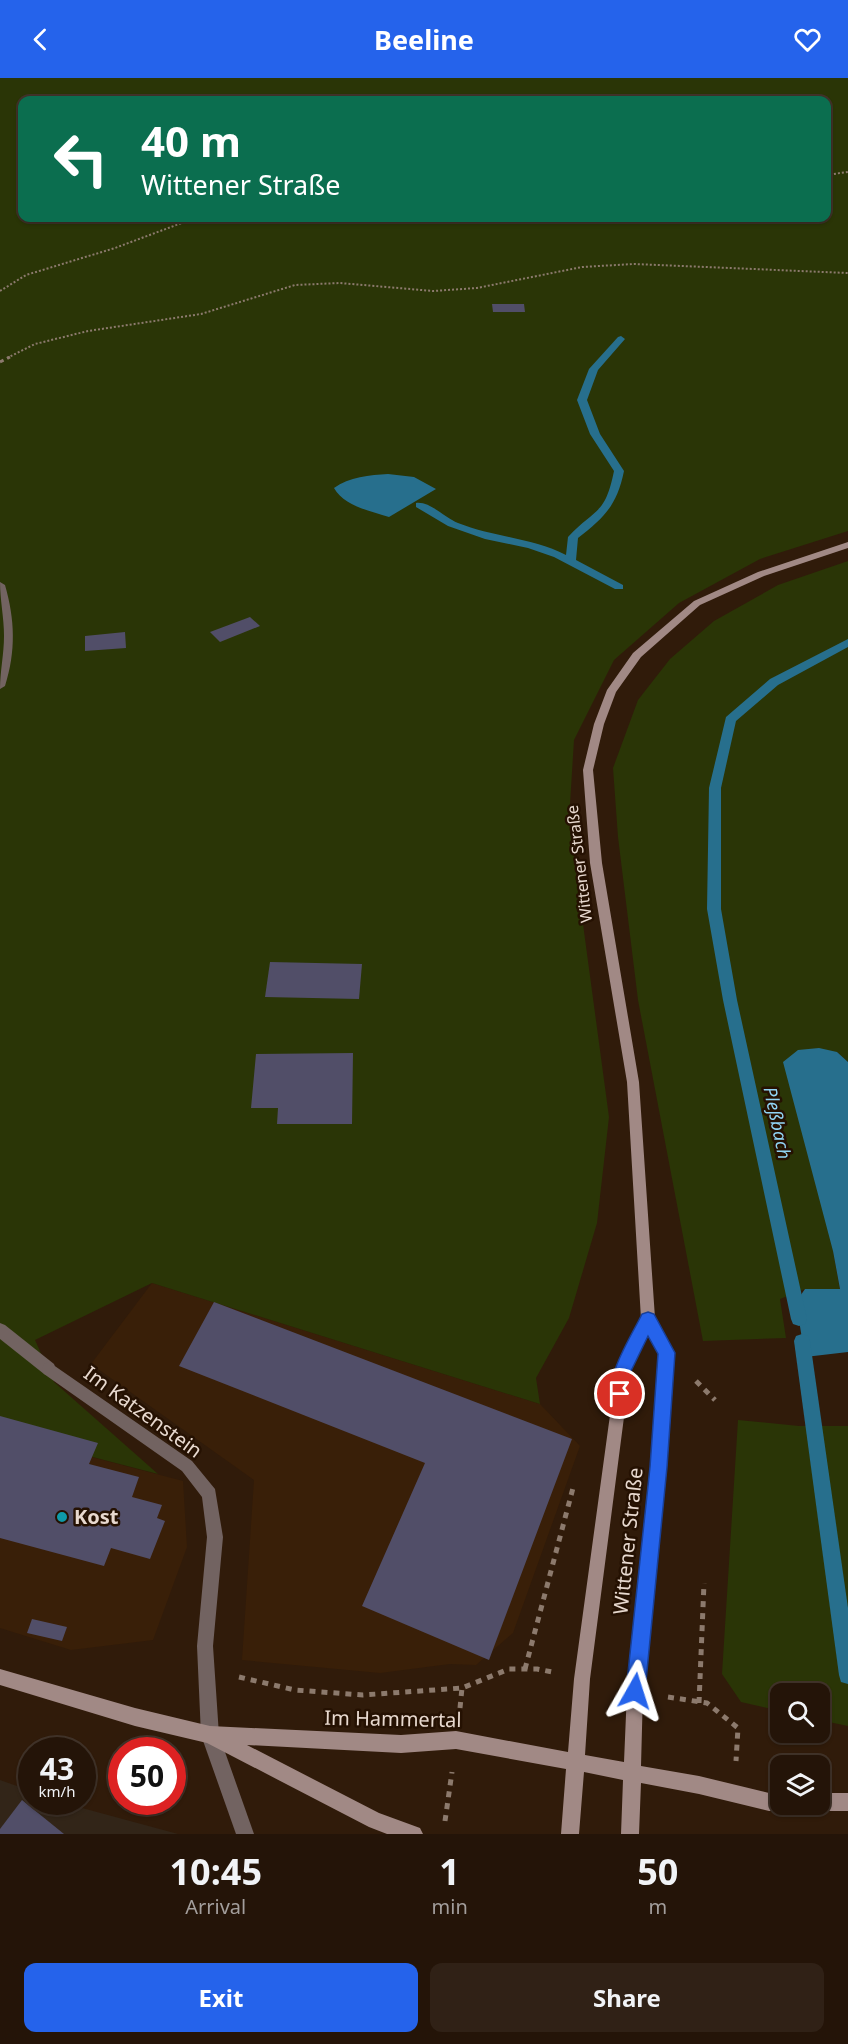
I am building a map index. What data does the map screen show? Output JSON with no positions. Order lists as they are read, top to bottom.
{
  "streets": {
    "main road": ["Wittener Straße", "Im Hammertal"],
    "street": ["Im Katzenstein"]
  },
  "crossings": [
    ["Wittener Straße", "Im Hammertal"],
    ["Im Katzenstein", "Im Hammertal"]
  ],
  "water": ["Pleßbach"],
  "places": ["Kost"],
  "page": {
    "header": "Beeline",
    "turn": ["40 m", "Wittener Straße"],
    "speed": "43 km/h",
    "limit": "50",
    "eta": [
      "10:45",
      "Arrival",
      "1",
      "min",
      "50",
      "m"
    ],
    "buttons": ["Exit", "Share"]
  }
}
